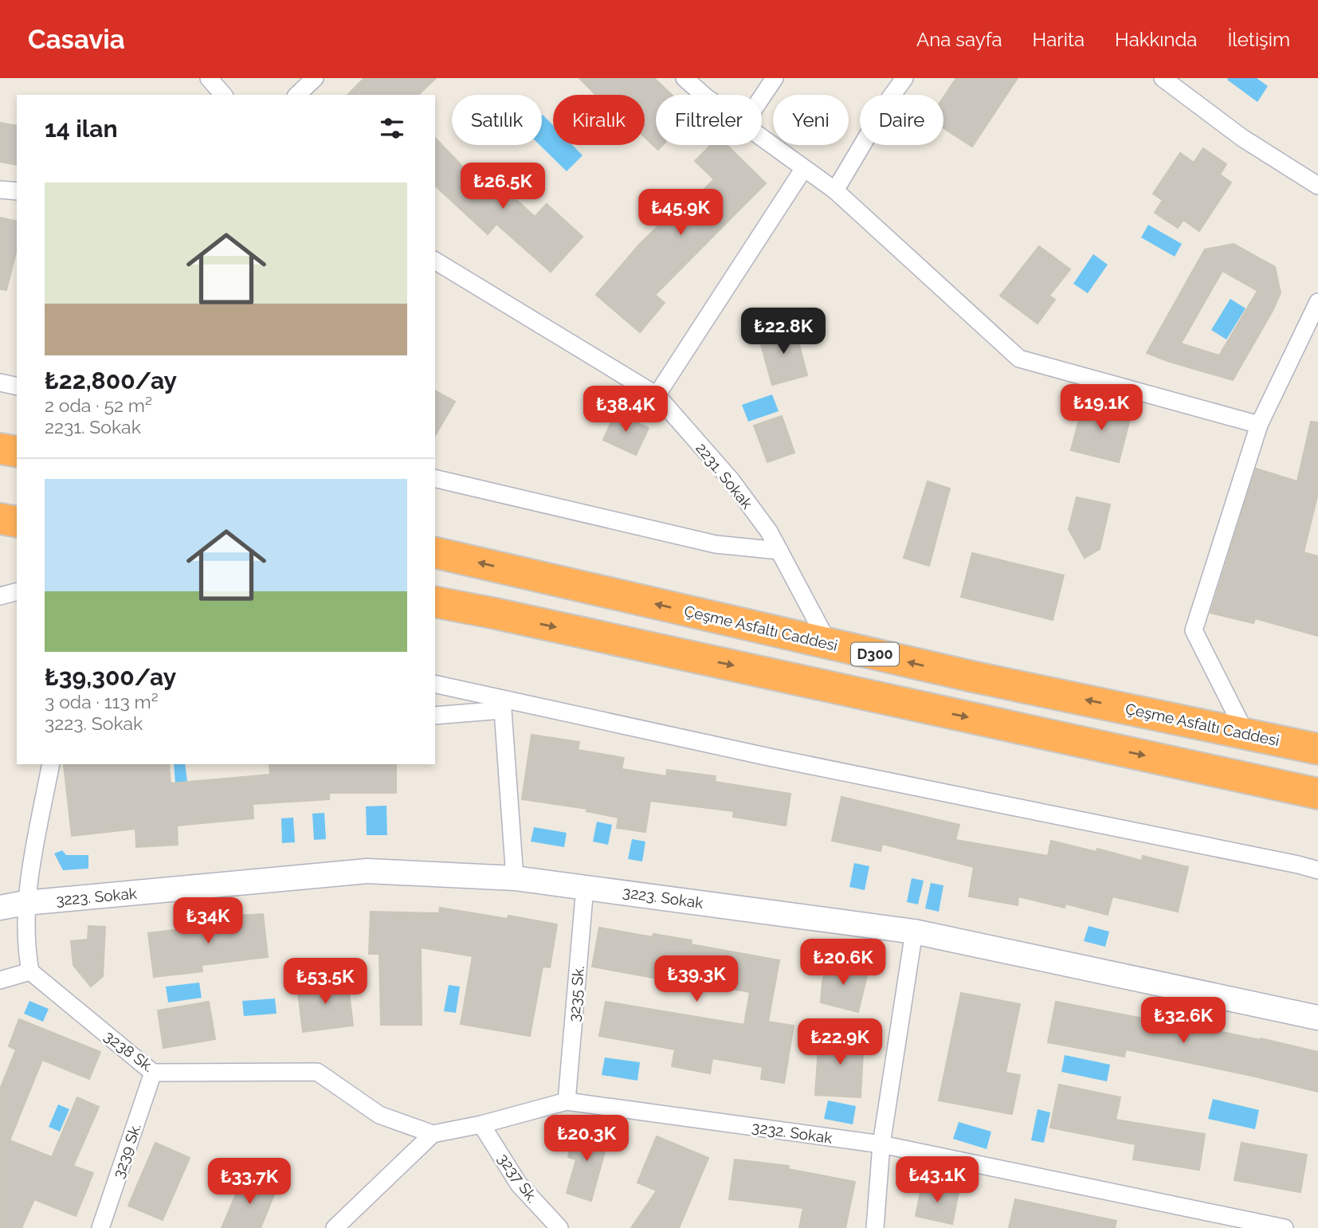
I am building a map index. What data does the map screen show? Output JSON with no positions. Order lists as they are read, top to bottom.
{
  "streets": {
    "highway": ["Çeşme Asfaltı Caddesi", "D300"],
    "street": [
      "2231. Sokak",
      "3223. Sokak",
      "3235 Sk.",
      "3238 Sk.",
      "3232. Sokak",
      "3239 Sk.",
      "3237 Sk."
    ]
  },
  "crossings": [
    ["2231. Sokak", "Çeşme Asfaltı Caddesi"],
    ["3223. Sokak", "3235 Sk."],
    ["3235 Sk.", "3232. Sokak"],
    ["3238 Sk.", "3232. Sokak"],
    ["3238 Sk.", "3239 Sk."],
    ["3232. Sokak", "3237 Sk."]
  ],
  "page": {
    "header": "Casavia",
    "nav": [
      "Ana sayfa",
      "Harita",
      "Hakkında",
      "İletişim"
    ],
    "chip": [
      "Satılık",
      "Kiralık",
      "Filtreler",
      "Yeni",
      "Daire"
    ],
    "heading": "14 ilan",
    "list": [
      {
        "name": "₺22,800/ay",
        "note": "2 oda · 52 m² · 2231. Sokak"
      },
      {
        "name": "₺39,300/ay",
        "note": "3 oda · 113 m² · 3223. Sokak"
      }
    ],
    "price": [
      "₺26.5K",
      "₺45.9K",
      "₺22.8K",
      "₺19.1K",
      "₺38.4K",
      "₺34K",
      "₺20.6K",
      "₺39.3K",
      "₺53.5K",
      "₺32.6K",
      "₺22.9K",
      "₺20.3K",
      "₺43.1K",
      "₺33.7K"
    ]
  }
}
